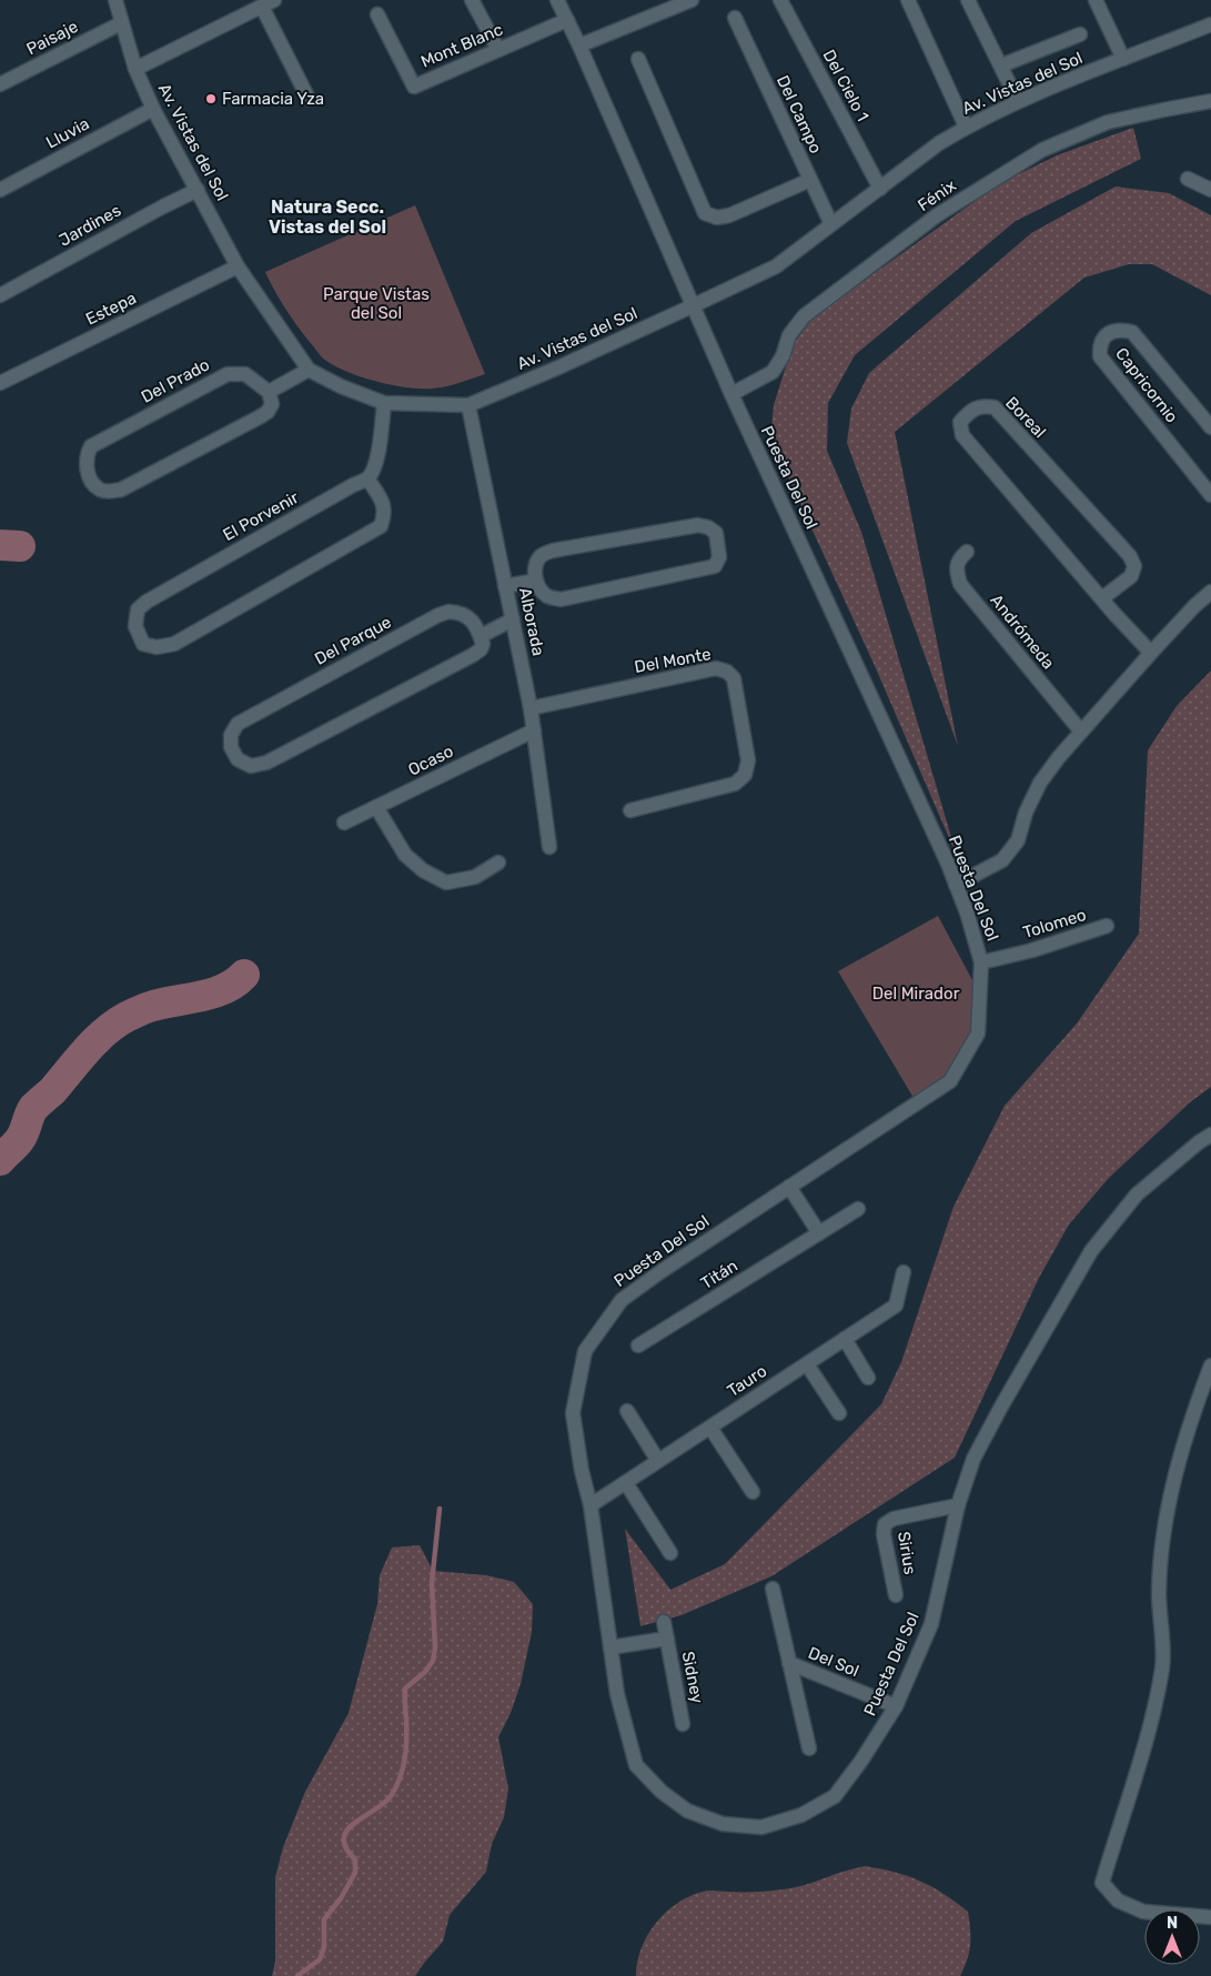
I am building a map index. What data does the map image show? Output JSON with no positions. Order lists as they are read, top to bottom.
{
  "streets": {
    "street": [
      "Paisaje",
      "Mont Blanc",
      "Av. Vistas del Sol",
      "Del Cielo 1",
      "Del Campo",
      "Lluvia",
      "Fénix",
      "Jardines",
      "Estepa",
      "Del Prado",
      "Capricornio",
      "Boreal",
      "Puesta Del Sol",
      "El Porvenir",
      "Alborada",
      "Andrómeda",
      "Del Parque",
      "Del Monte",
      "Ocaso",
      "Tolomeo",
      "Titán",
      "Tauro",
      "Sirius",
      "Del Sol",
      "Sidney"
    ]
  },
  "crossings": [
    ["Paisaje", "Av. Vistas del Sol"],
    ["Mont Blanc", "Puesta Del Sol"],
    ["Av. Vistas del Sol", "Del Cielo 1"],
    ["Av. Vistas del Sol", "Del Campo"],
    ["Av. Vistas del Sol", "Lluvia"],
    ["Av. Vistas del Sol", "Jardines"],
    ["Av. Vistas del Sol", "Estepa"],
    ["Av. Vistas del Sol", "Puesta Del Sol"],
    ["Av. Vistas del Sol", "Alborada"],
    ["Fénix", "Puesta Del Sol"],
    ["Puesta Del Sol", "Tolomeo"],
    ["Puesta Del Sol", "Tauro"],
    ["Puesta Del Sol", "Sirius"],
    ["Puesta Del Sol", "Del Sol"],
    ["Puesta Del Sol", "Sidney"],
    ["Alborada", "Del Monte"],
    ["Alborada", "Ocaso"]
  ],
  "districts": ["Natura Secc. Vistas del Sol"],
  "parks": ["Parque Vistas del Sol", "Del Mirador"],
  "places": ["Farmacia Yza"],
  "north": "top"
}
